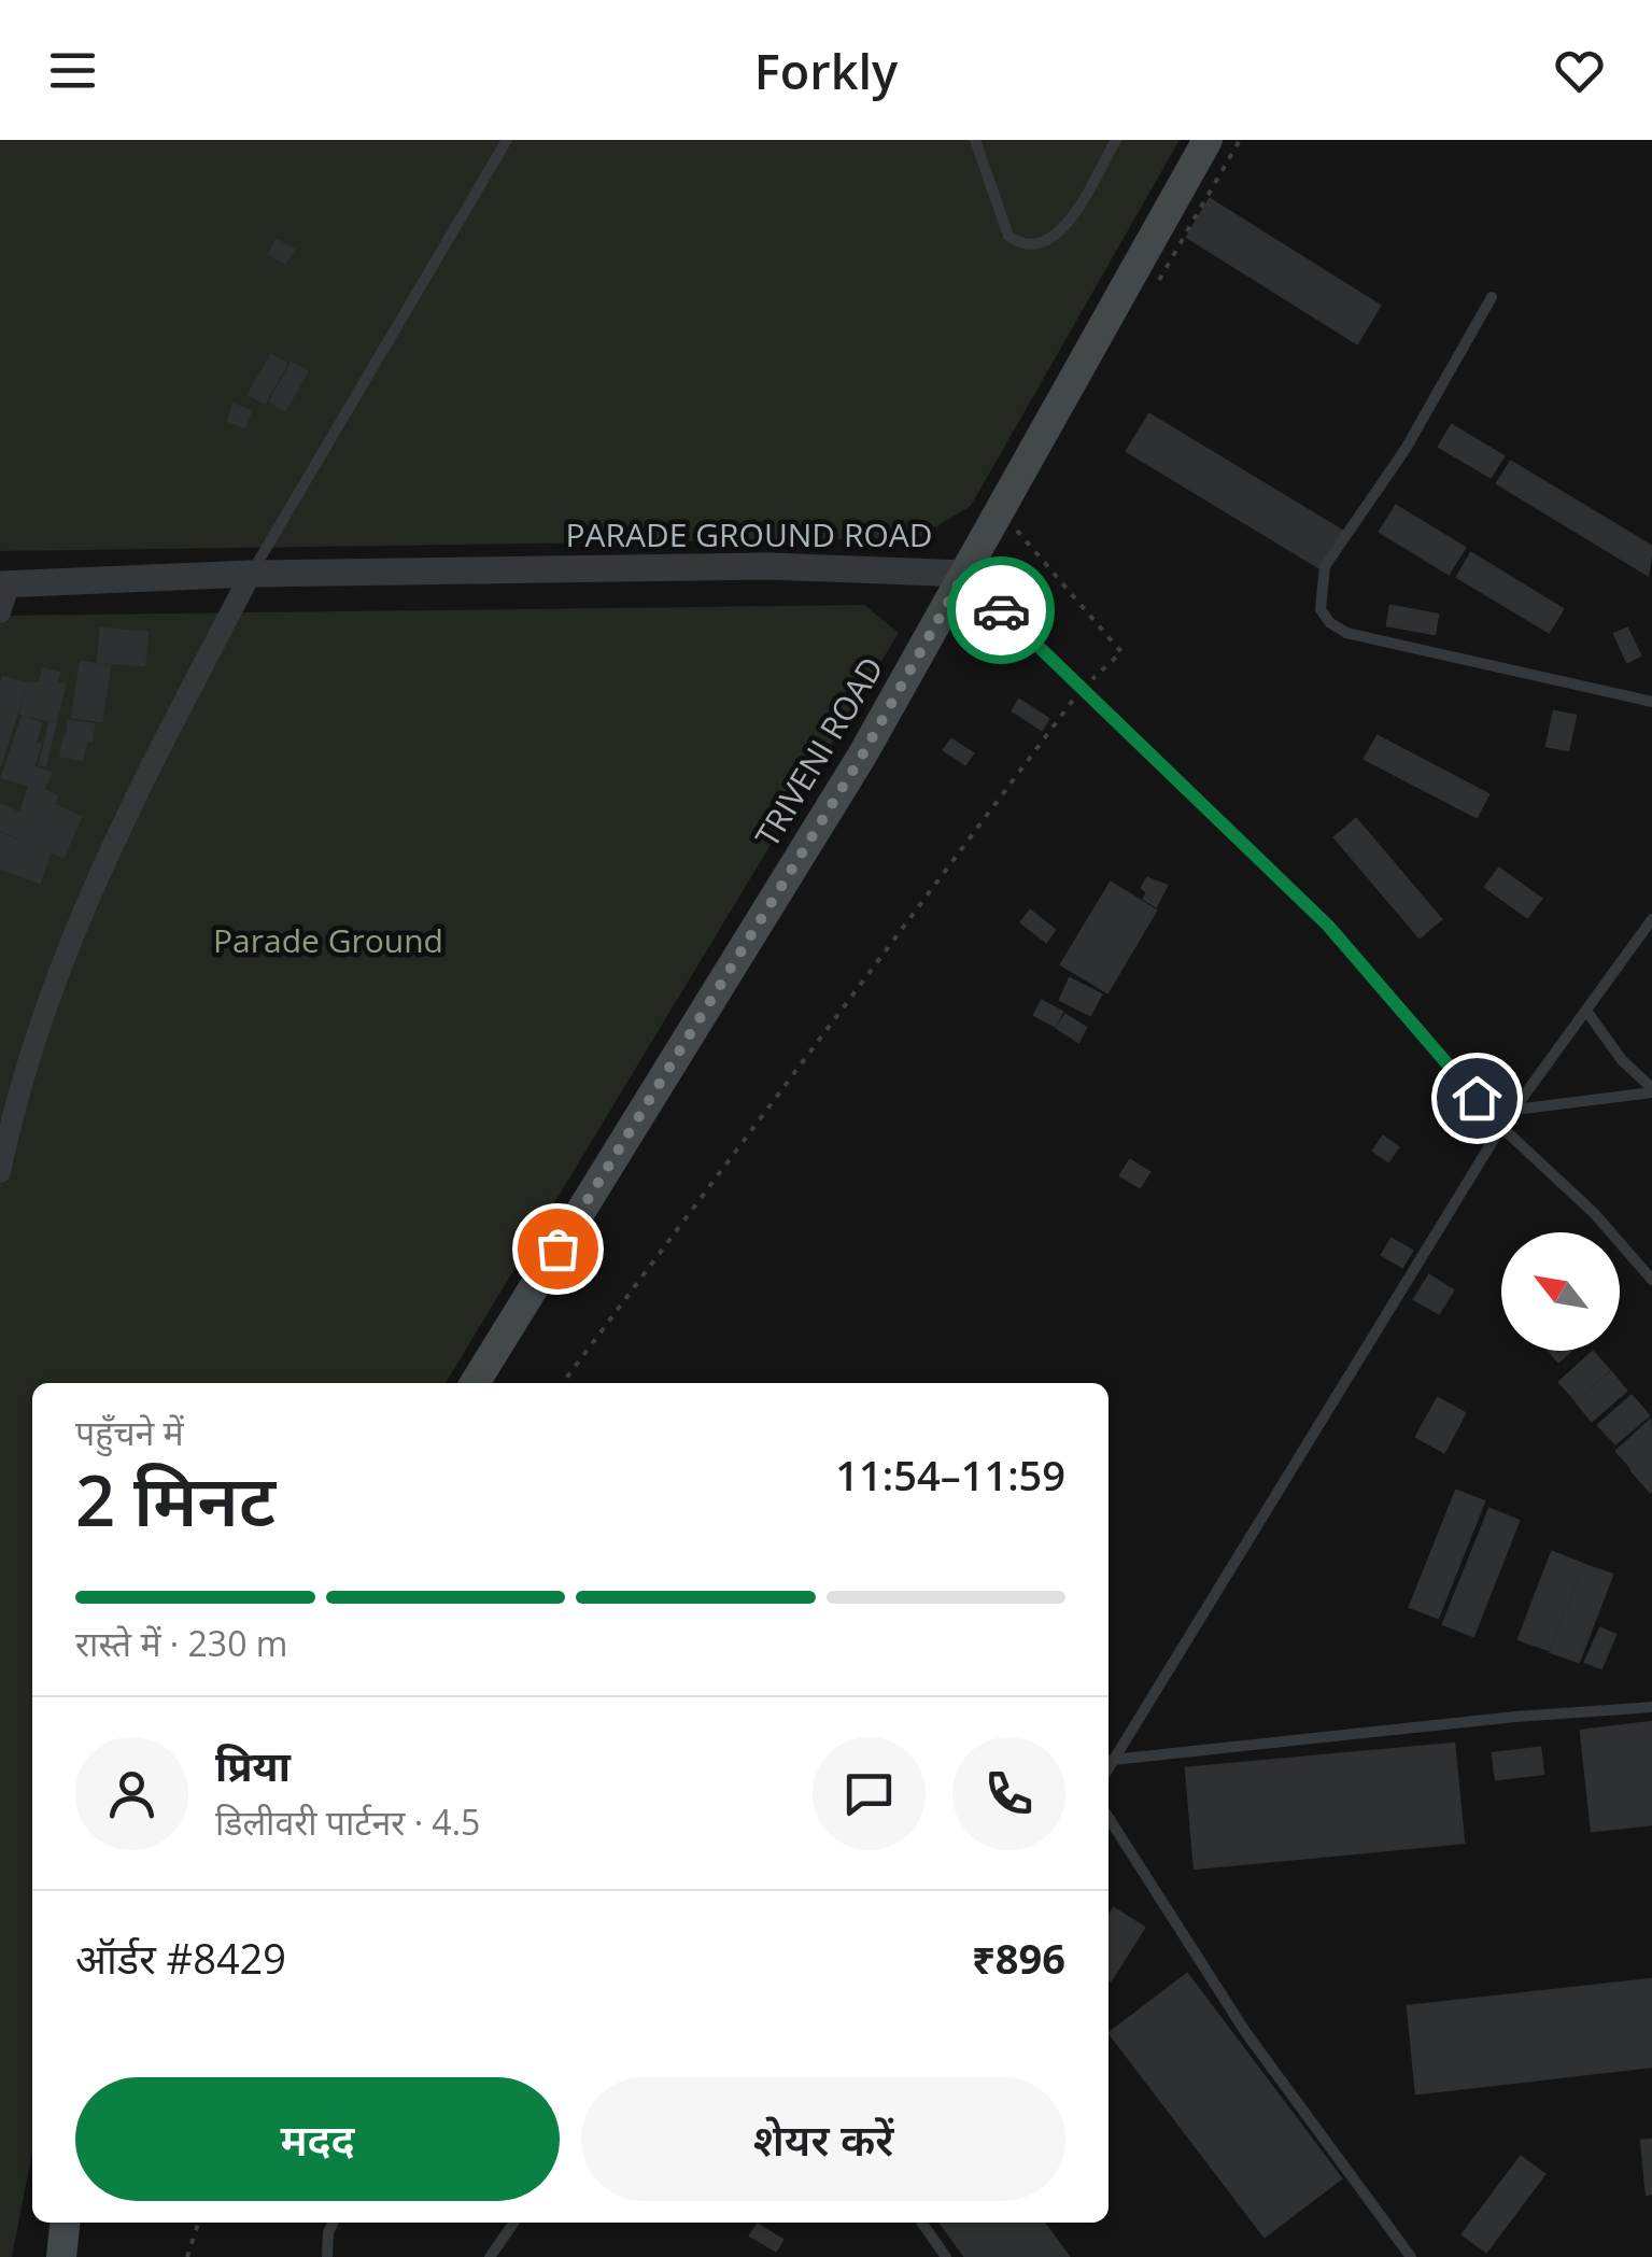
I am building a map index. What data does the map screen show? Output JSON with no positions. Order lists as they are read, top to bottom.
{
  "streets": {
    "main road": ["TRIVENI ROAD"],
    "street": ["PARADE GROUND ROAD"]
  },
  "crossings": [
    ["PARADE GROUND ROAD", "TRIVENI ROAD"]
  ],
  "parks": ["Parade Ground"],
  "north": "top left",
  "page": {
    "header": "Forkly",
    "heading": ["2 मिनट", "पहुँचने में", "11:54–11:59"],
    "panel": [
      "प्रिया",
      "डिलीवरी पार्टनर · 4.5",
      "ऑर्डर #8429",
      "₹896"
    ],
    "bar": "रास्ते में · 230 m",
    "buttons": ["मदद", "शेयर करें"]
  }
}
